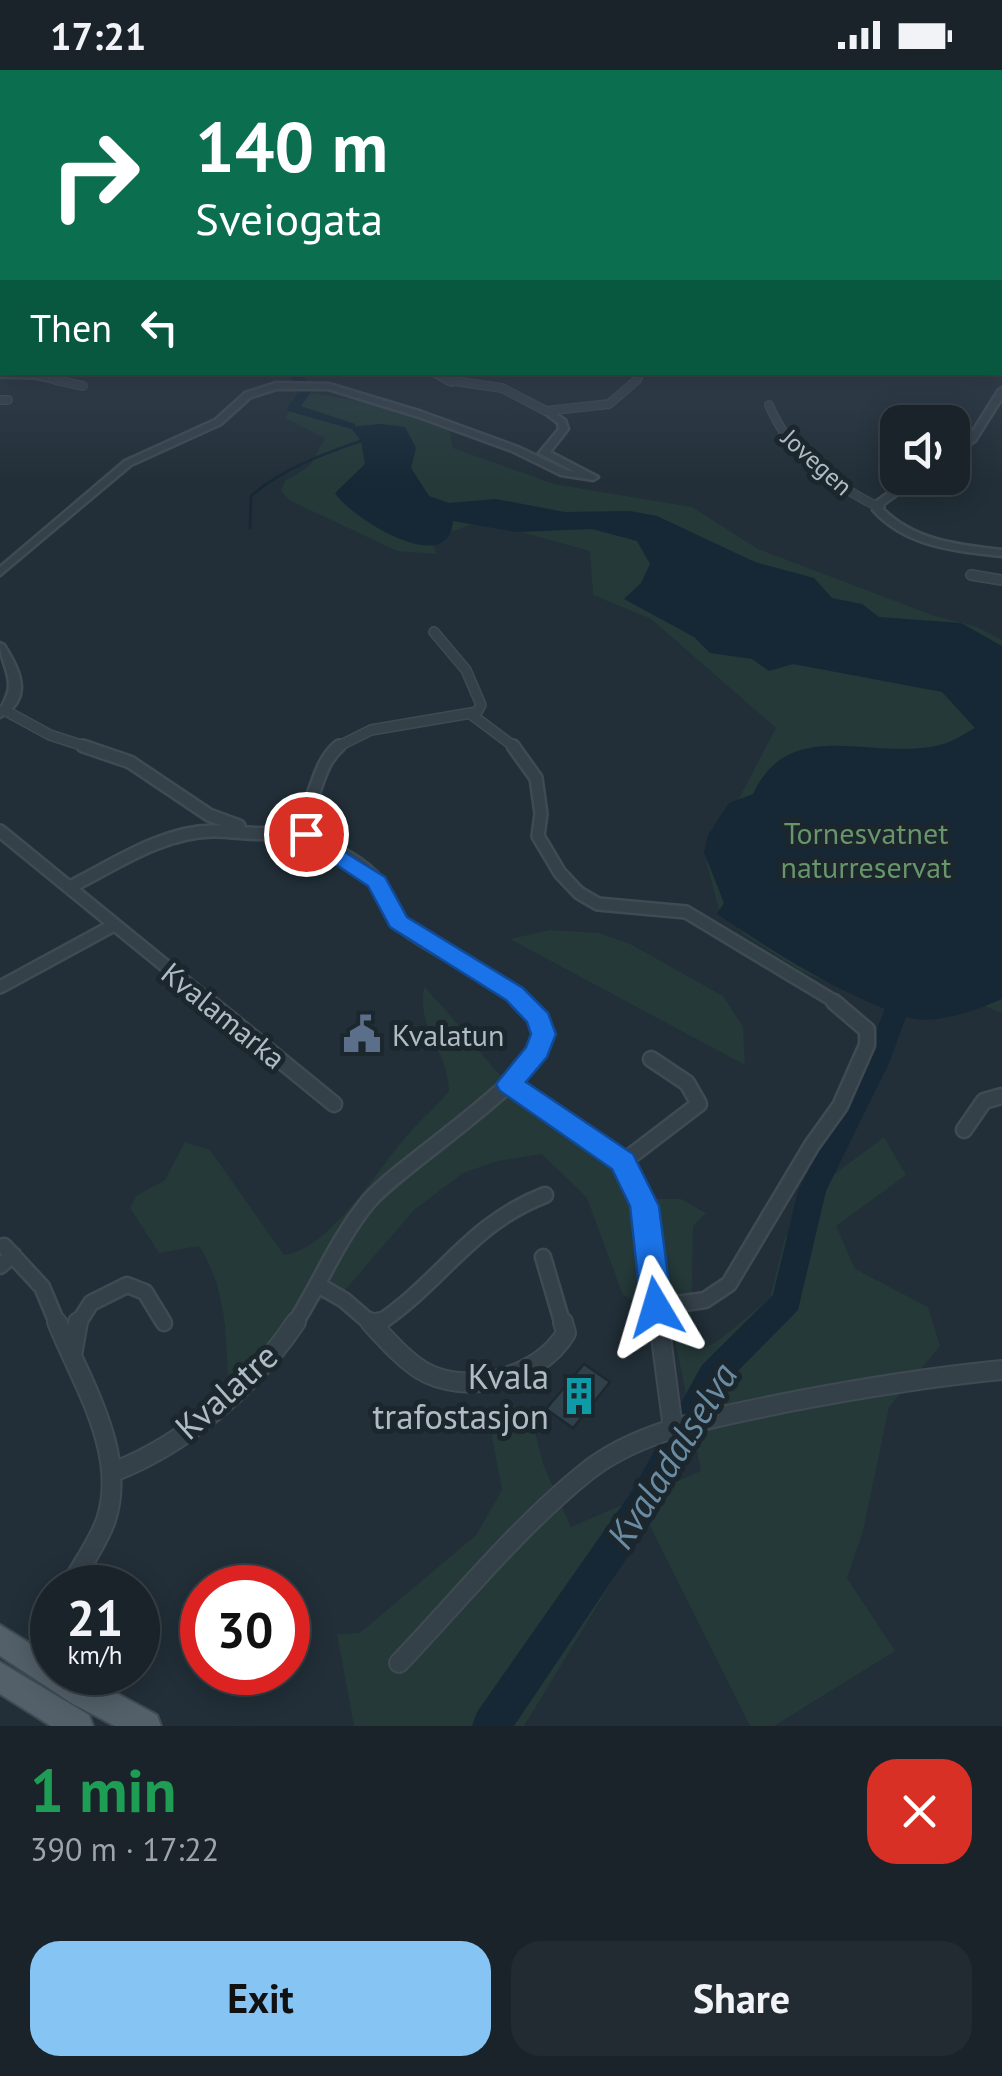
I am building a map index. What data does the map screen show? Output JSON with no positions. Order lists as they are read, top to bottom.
{
  "streets": {
    "street": ["Jovegen", "Kvalamarka", "Kvalatre"]
  },
  "water": ["Kvaladalselva"],
  "parks": ["Tornesvatnet naturreservat"],
  "places": {
    "public building": ["Kvalatun"],
    "building": ["Kvala trafostasjon"]
  },
  "page": {
    "status": "17:21",
    "turn": ["140 m", "Sveiogata"],
    "then": "Then",
    "speed": "21 km/h",
    "limit": "30",
    "heading": ["1 min", "390 m · 17:22"],
    "buttons": ["Exit", "Share"]
  }
}
